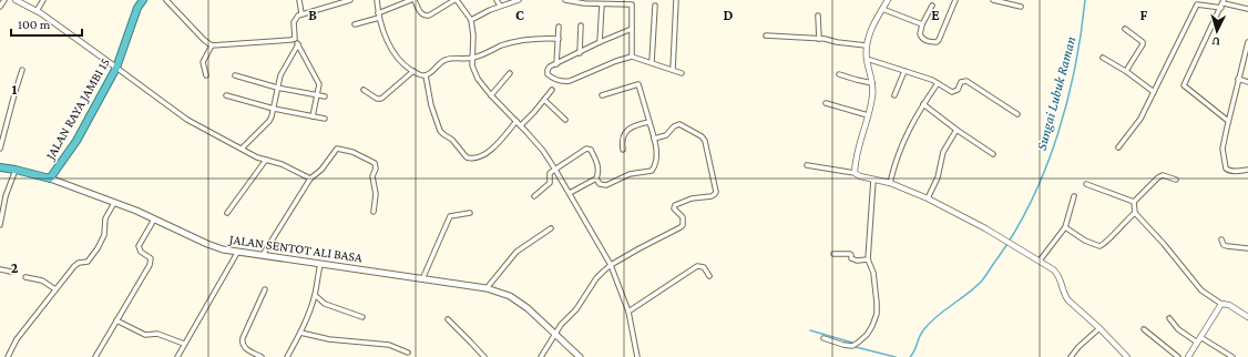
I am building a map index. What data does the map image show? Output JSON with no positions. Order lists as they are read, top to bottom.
{
  "streets": {
    "highway": ["JALAN RAYA JAMBI 15", "JALAN SENTOT ALI BASA"]
  },
  "crossings": [
    ["JALAN RAYA JAMBI 15", "JALAN SENTOT ALI BASA"]
  ],
  "water": ["Sungai Lubuk Raman"],
  "scale_bar": "100 m",
  "north": "bottom",
  "grid": {
    "columns": [
      "B",
      "C",
      "D",
      "E",
      "F"
    ],
    "rows": ["1", "2"]
  }
}
